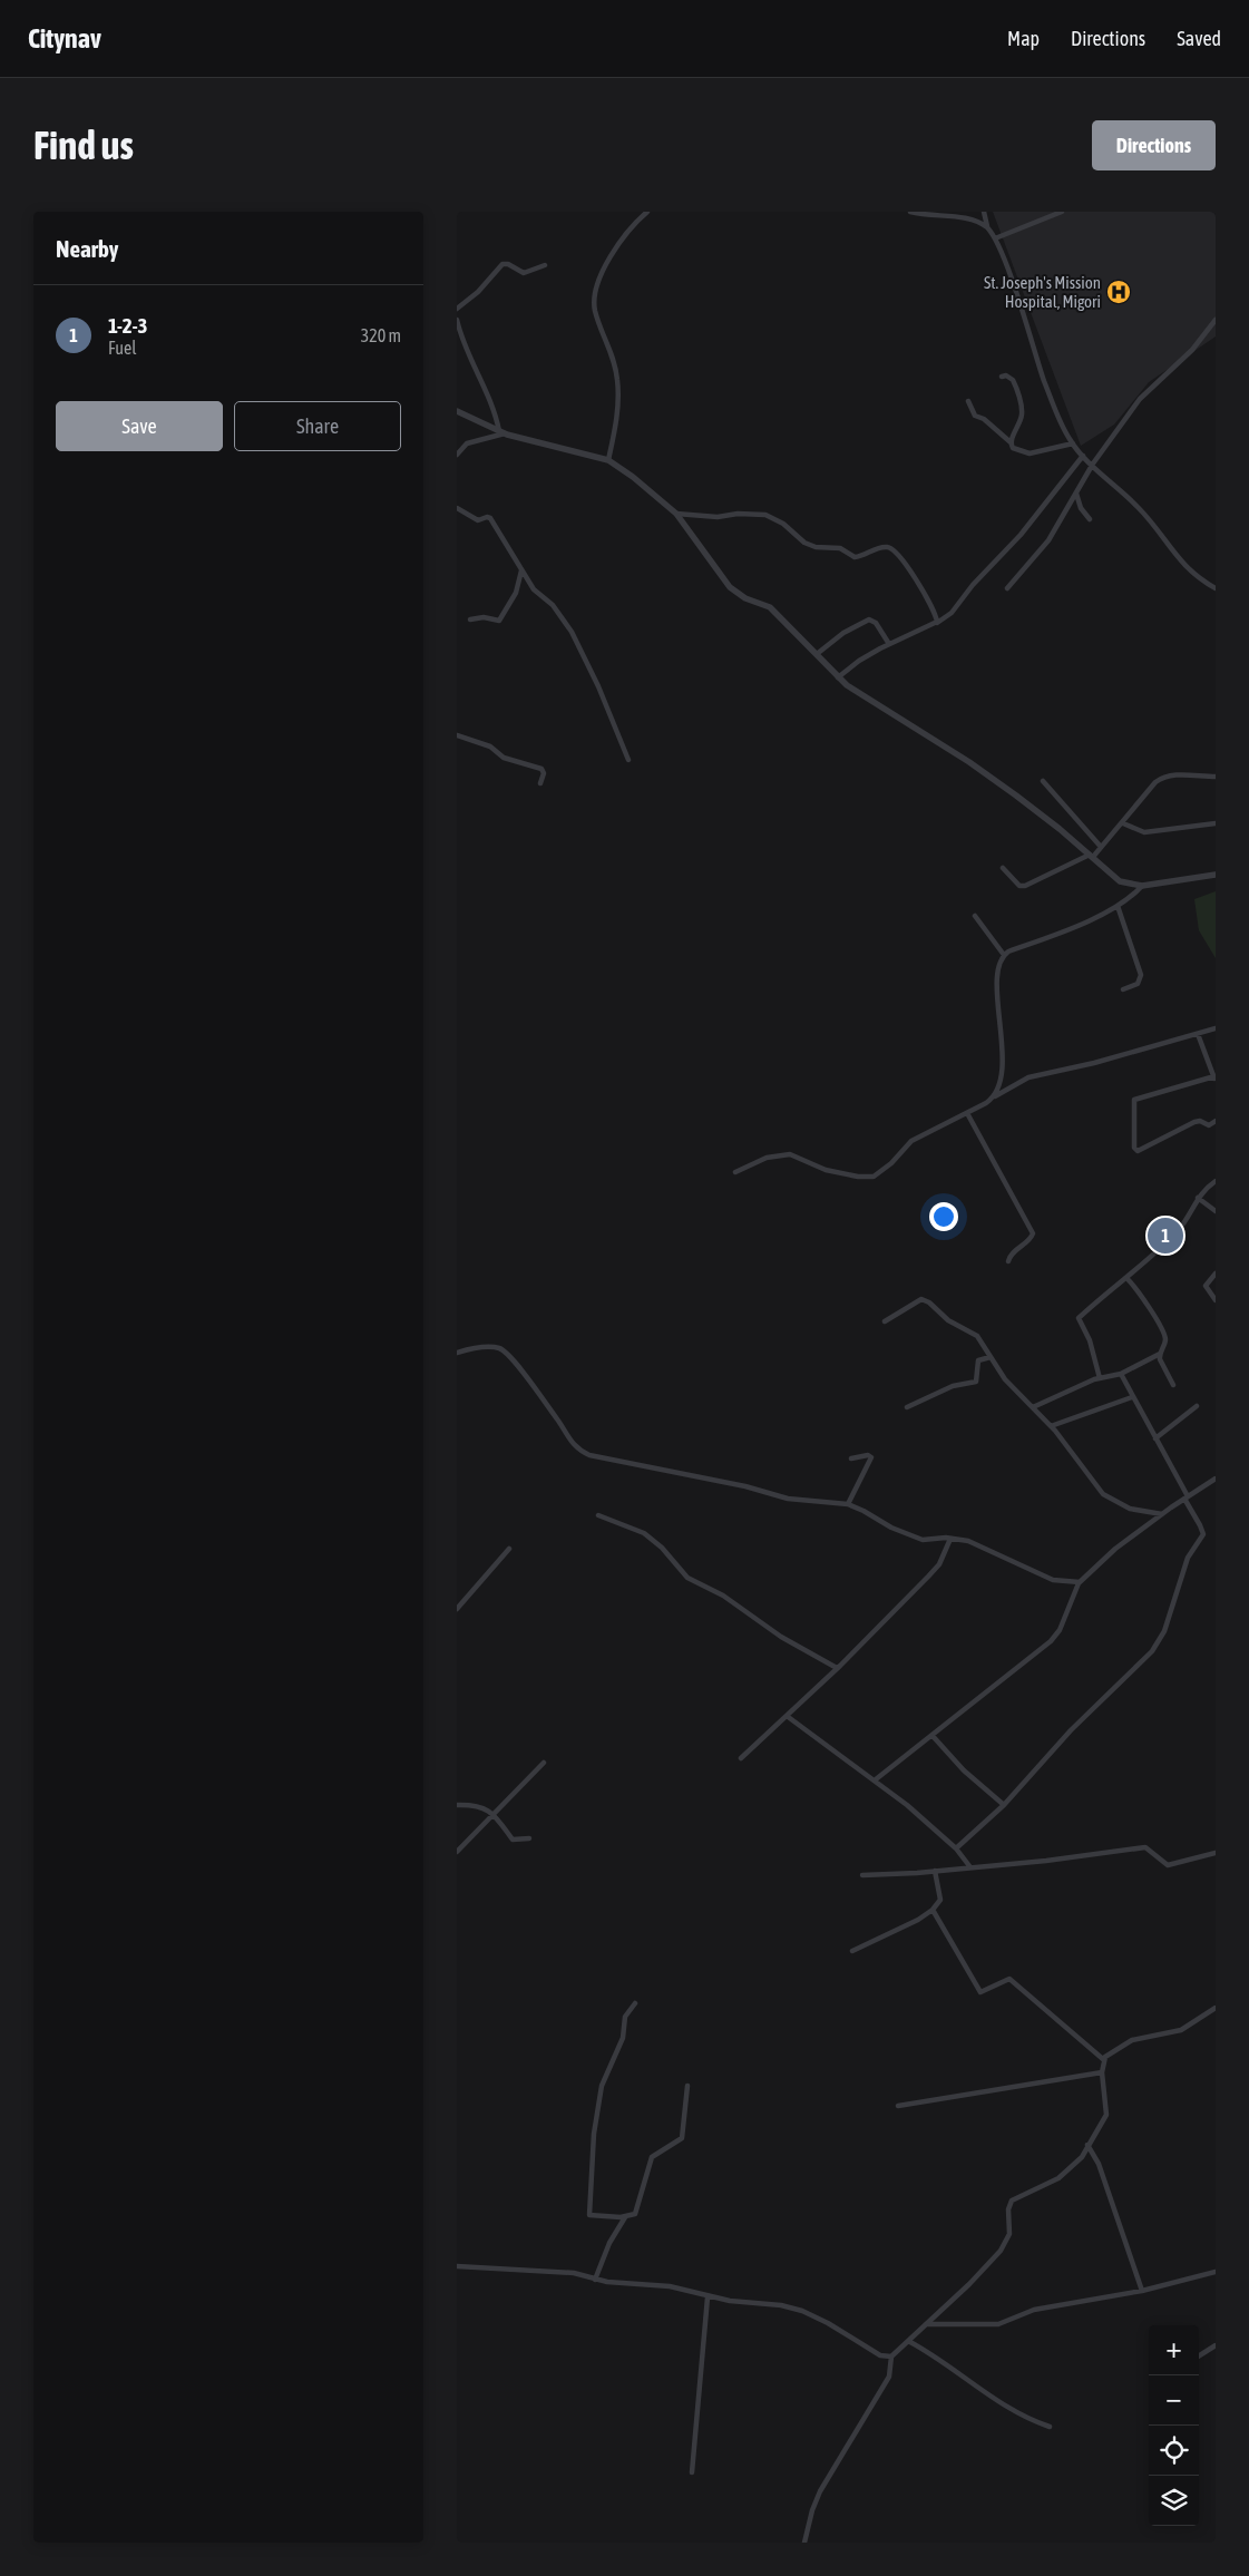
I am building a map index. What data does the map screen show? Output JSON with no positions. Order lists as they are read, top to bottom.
{
  "places": {
    "hospital": ["St. Joseph's Mission Hospital, Migori"]
  },
  "page": {
    "header": "Citynav",
    "nav": ["Map", "Directions", "Saved"],
    "buttons": [
      "Directions",
      ["Save", "Share"]
    ],
    "title": "Find us",
    "heading": "Nearby",
    "list": [
      {
        "mark": "1",
        "name": "1-2-3",
        "note": "Fuel",
        "value": "320 m"
      }
    ],
    "pins": "1",
    "map_buttons": ["+", "−"]
  }
}
